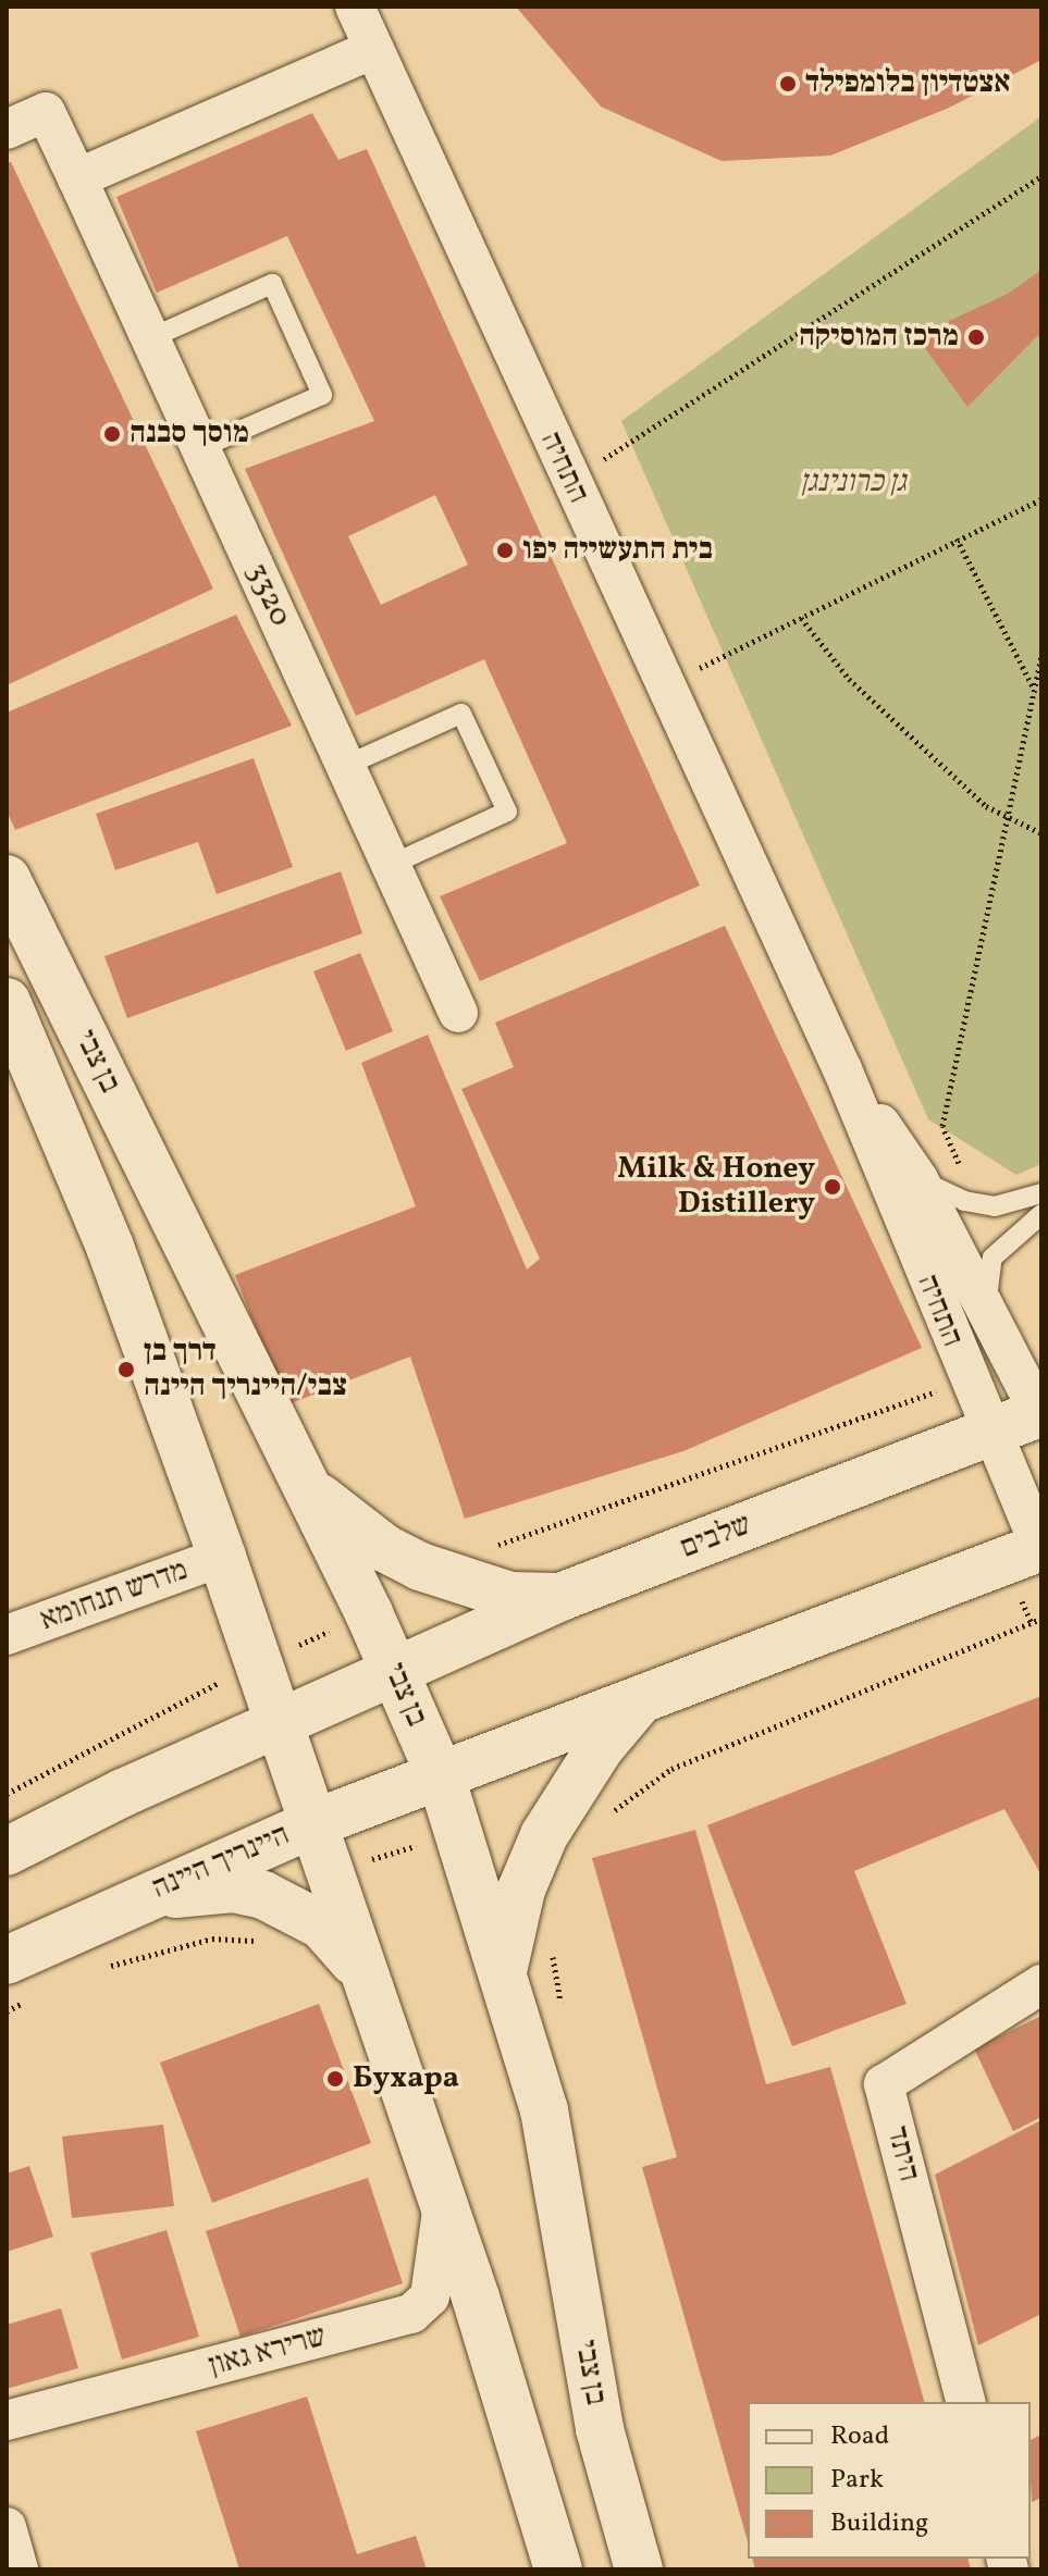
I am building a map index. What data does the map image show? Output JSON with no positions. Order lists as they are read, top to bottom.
{
  "streets": {
    "main road": ["בן צבי", "שלבים", "היינריך היינה"],
    "street": [
      "התחיה",
      "3320",
      "מדרש תנחומא",
      "היתד",
      "שרירא גאון"
    ]
  },
  "crossings": [
    ["התחיה", "שלבים"],
    ["בן צבי", "שלבים"],
    ["בן צבי", "מדרש תנחומא"],
    ["בן צבי", "היינריך היינה"],
    ["בן צבי", "שרירא גאון"]
  ],
  "parks": ["גן כרונינגן"],
  "places": [
    "אצטדיון בלומפילד",
    "מרכז המוסיקה",
    "מוסך סבנה",
    "בית התעשייה יפו",
    "Milk & Honey Distillery",
    "דרך בן צבי/היינריך היינה",
    "Бухара"
  ],
  "legend": ["Road", "Park", "Building"]
}
